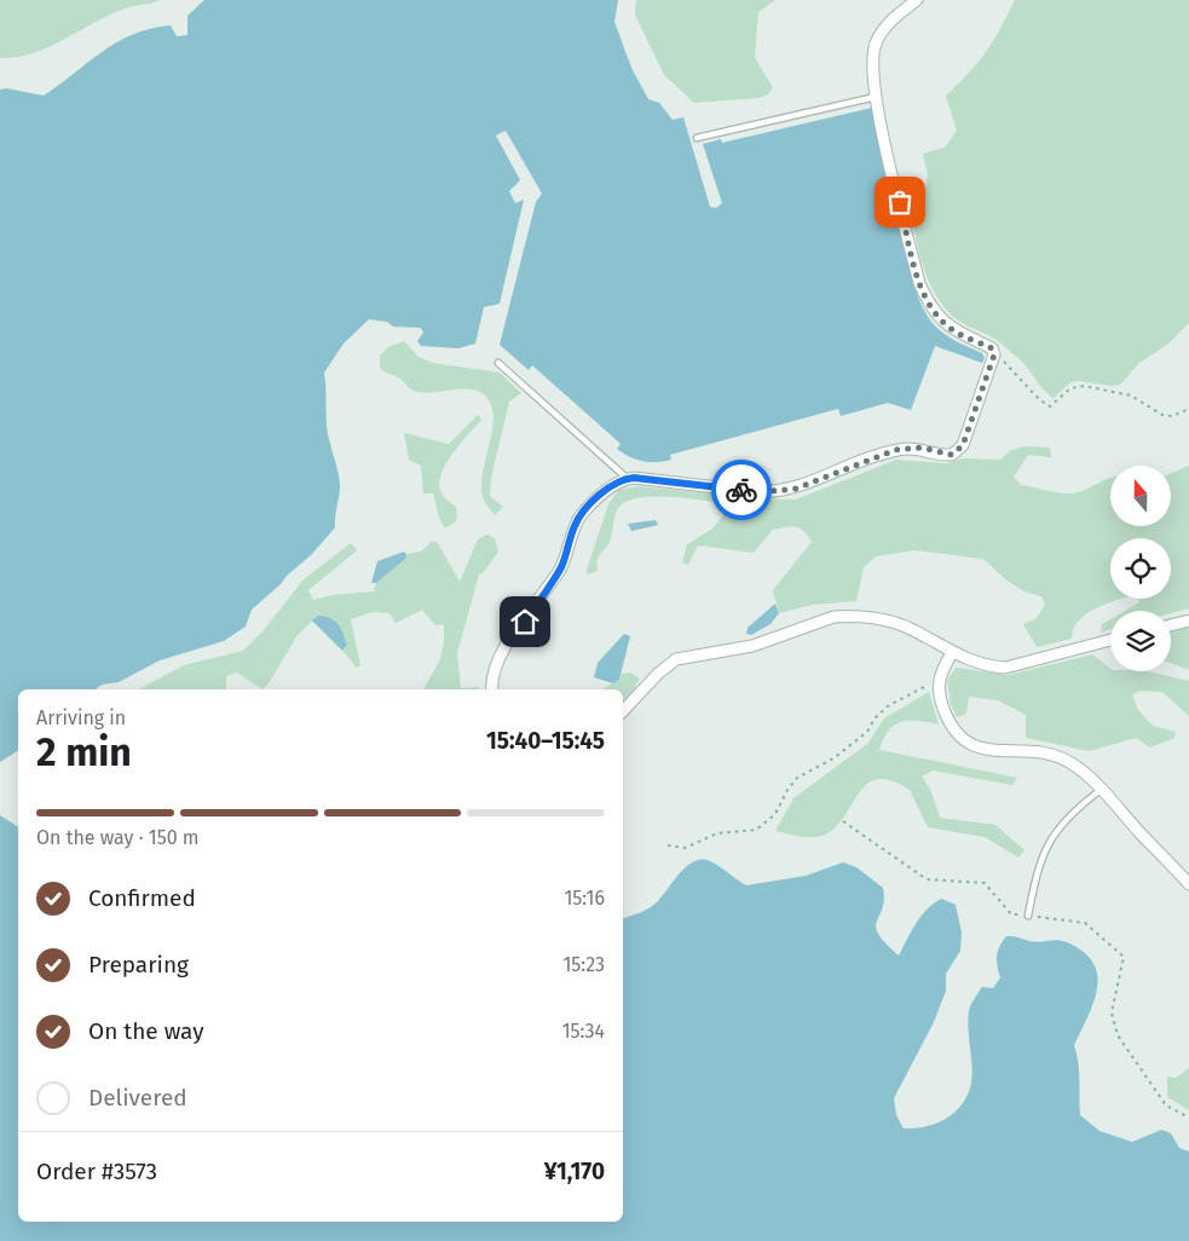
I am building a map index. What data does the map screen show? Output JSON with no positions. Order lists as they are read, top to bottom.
{
  "north": "top",
  "page": {
    "heading": ["2 min", "Arriving in", "15:40–15:45"],
    "panel": ["Order #3573", "¥1,170"],
    "bar": "On the way · 150 m",
    "list": [
      ["Confirmed", "15:16"],
      ["Preparing", "15:23"],
      ["On the way", "15:34"],
      "Delivered"
    ]
  }
}
